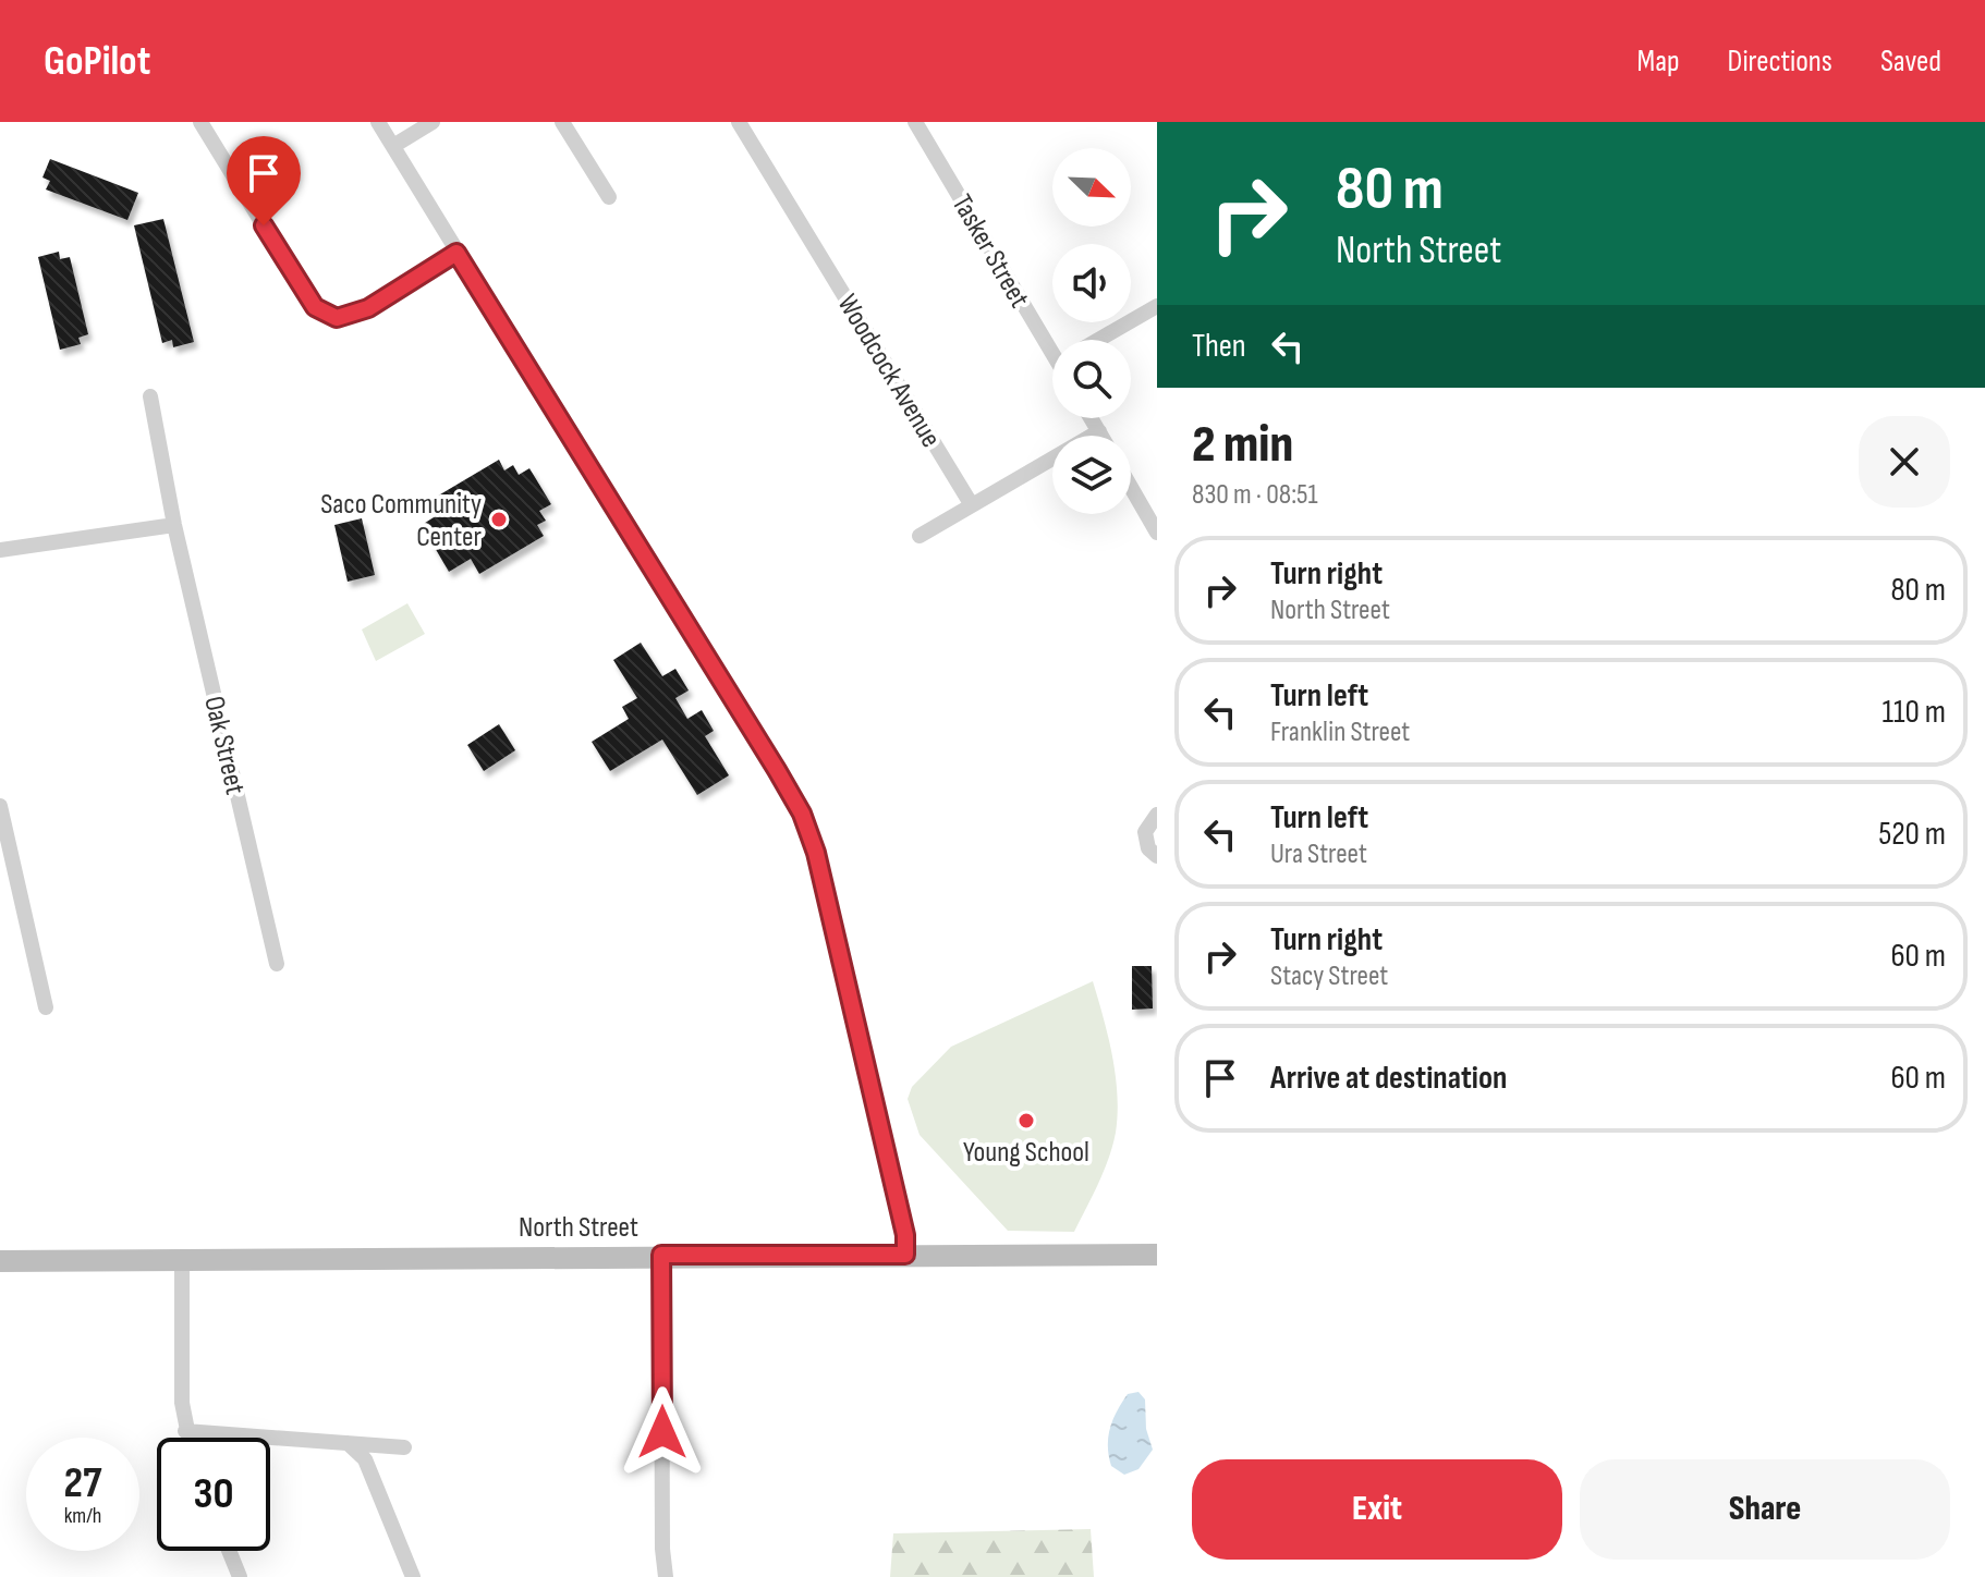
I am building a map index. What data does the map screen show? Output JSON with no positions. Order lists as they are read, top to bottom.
{
  "streets": {
    "main road": ["North Street"],
    "street": ["Tasker Street", "Woodcock Avenue", "Oak Street"]
  },
  "places": ["Saco Community Center", "Young School"],
  "north": "bottom right",
  "page": {
    "header": "GoPilot",
    "nav": ["Map", "Directions", "Saved"],
    "turn": ["80 m", "North Street"],
    "then": "Then",
    "heading": ["2 min", "830 m · 08:51"],
    "list": [
      {
        "name": "Turn right",
        "note": "North Street",
        "value": "80 m"
      },
      {
        "name": "Turn left",
        "note": "Franklin Street",
        "value": "110 m"
      },
      {
        "name": "Turn left",
        "note": "Ura Street",
        "value": "520 m"
      },
      {
        "name": "Turn right",
        "note": "Stacy Street",
        "value": "60 m"
      },
      {
        "name": "Arrive at destination",
        "value": "60 m"
      }
    ],
    "speed": "27 km/h",
    "limit": "30",
    "buttons": ["Exit", "Share"]
  }
}
